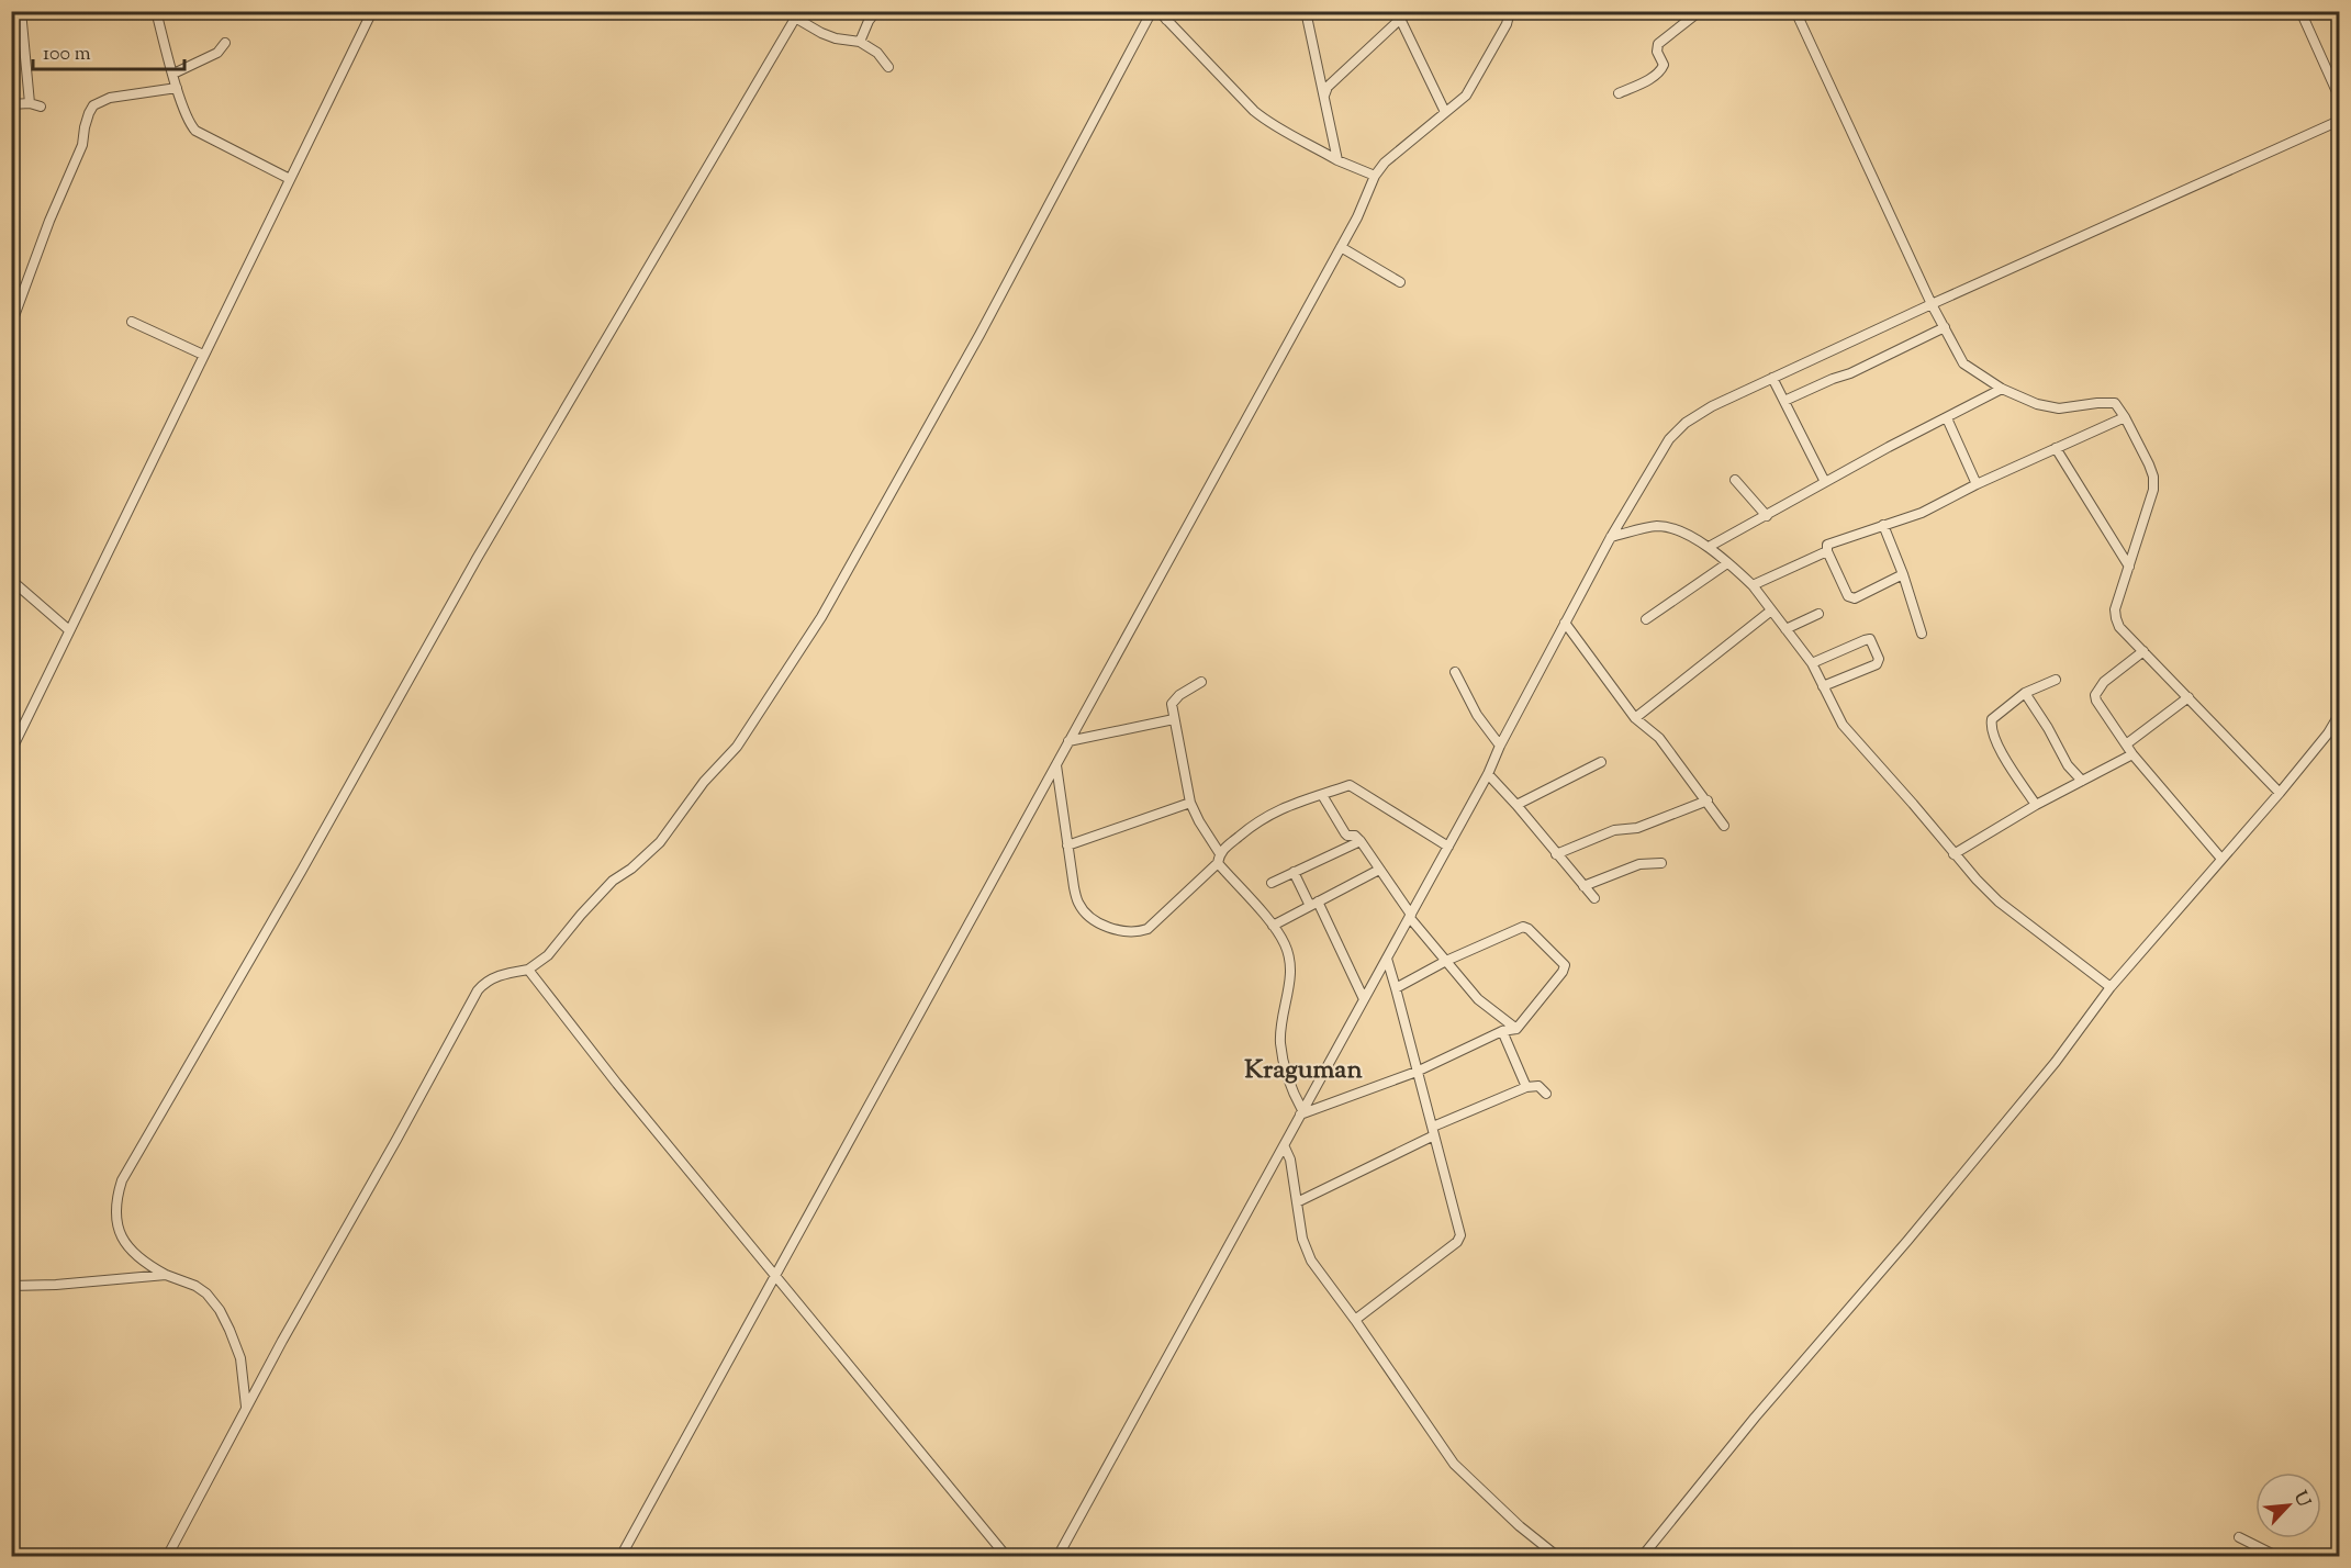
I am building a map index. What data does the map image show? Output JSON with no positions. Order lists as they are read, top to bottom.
{
  "districts": ["Kraguman"],
  "scale_bar": "100 m",
  "north": "top right"
}
